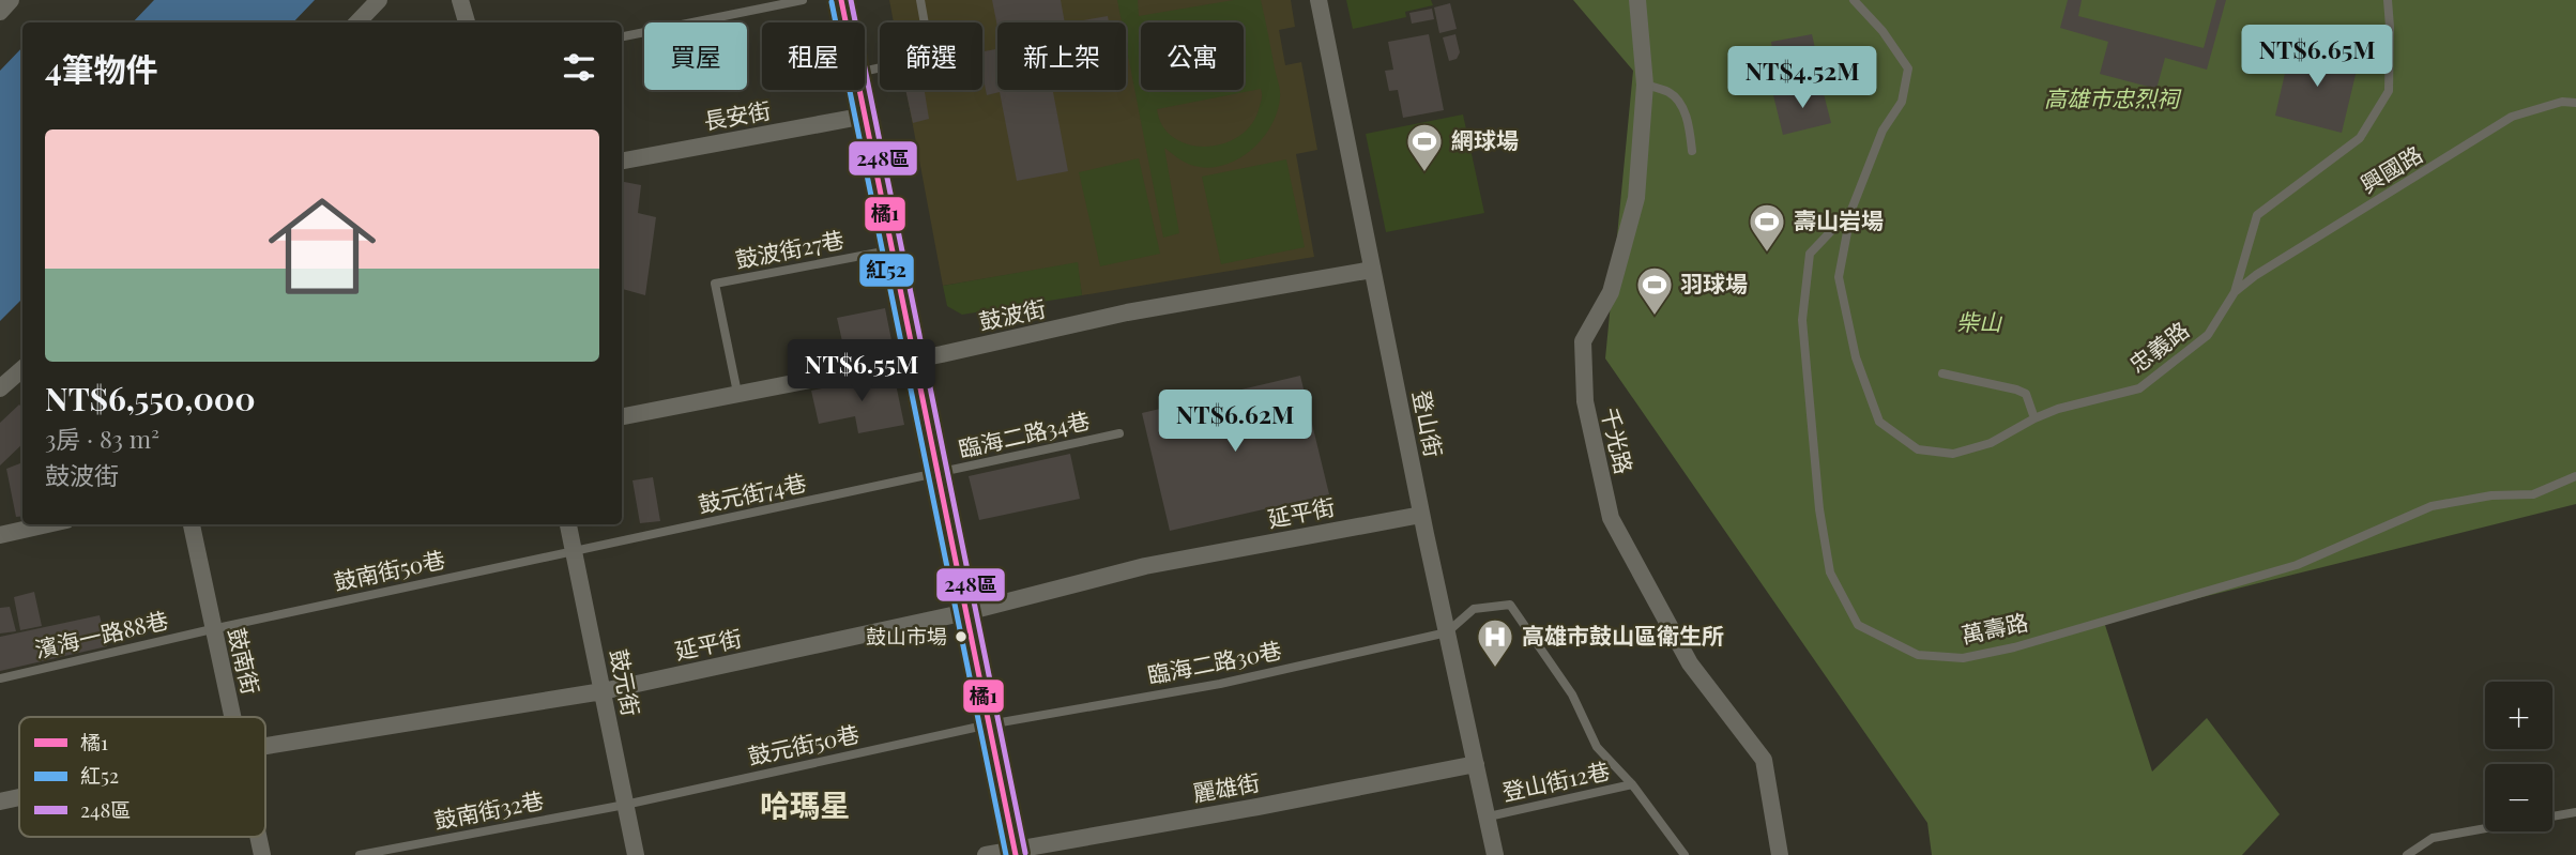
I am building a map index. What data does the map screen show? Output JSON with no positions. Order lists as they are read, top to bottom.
{
  "streets": {
    "street": [
      "長安街",
      "鼓波街",
      "登山街",
      "千光路",
      "延平街",
      "鼓南街",
      "鼓元街",
      "麗雄街"
    ],
    "lane": [
      "興國路",
      "鼓波街27巷",
      "忠義路",
      "臨海二路34巷",
      "鼓元街74巷",
      "鼓南街50巷",
      "萬壽路",
      "濱海一路88巷",
      "臨海二路30巷",
      "鼓元街50巷",
      "登山街12巷",
      "鼓南街32巷"
    ]
  },
  "crossings": [
    ["興國路", "忠義路"],
    ["鼓波街27巷", "鼓波街"],
    ["鼓波街", "登山街"],
    ["忠義路", "萬壽路"],
    ["登山街", "延平街"],
    ["登山街", "臨海二路30巷"],
    ["登山街", "登山街12巷"],
    ["登山街", "麗雄街"],
    ["臨海二路34巷", "鼓元街74巷"],
    ["鼓元街74巷", "鼓南街50巷"],
    ["鼓元街74巷", "鼓元街"],
    ["延平街", "鼓元街"],
    ["鼓南街50巷", "濱海一路88巷"],
    ["鼓南街50巷", "鼓南街"],
    ["鼓南街50巷", "鼓元街"],
    ["濱海一路88巷", "鼓南街"],
    ["臨海二路30巷", "鼓元街50巷"],
    ["鼓元街", "鼓元街50巷"],
    ["鼓元街", "鼓南街32巷"],
    ["鼓元街50巷", "鼓南街32巷"]
  ],
  "districts": ["哈瑪星"],
  "parks": ["高雄市忠烈祠", "柴山"],
  "places": {
    "sports": ["網球場", "壽山岩場", "羽球場"],
    "other": ["鼓山市場"],
    "hospital": ["高雄市鼓山區衛生所"]
  },
  "lines": ["transit line 橘1", "transit line 248區", "transit line 紅52"],
  "legend": ["橘1", "紅52", "248區"],
  "page": {
    "chip": [
      "買屋",
      "租屋",
      "篩選",
      "新上架",
      "公寓"
    ],
    "heading": "4筆物件",
    "price": [
      "NT$6.65M",
      "NT$4.52M",
      "NT$6.55M",
      "NT$6.62M"
    ],
    "list": [
      {
        "name": "NT$6,550,000",
        "note": "3房 · 83 m² · 鼓波街"
      }
    ],
    "map_buttons": ["+", "−"]
  }
}
